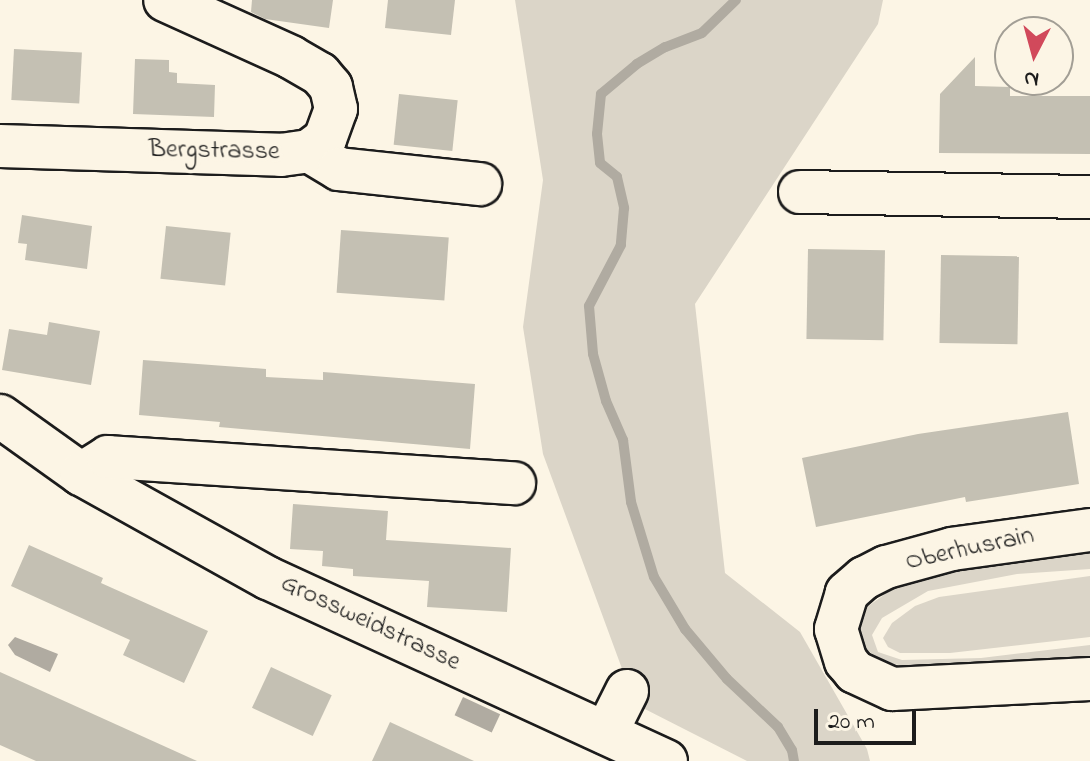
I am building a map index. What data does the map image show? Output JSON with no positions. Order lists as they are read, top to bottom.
{
  "streets": {
    "street": ["Bergstrasse", "Oberhusrain", "Grossweidstrasse"]
  },
  "scale_bar": "20 m",
  "north": "bottom"
}
